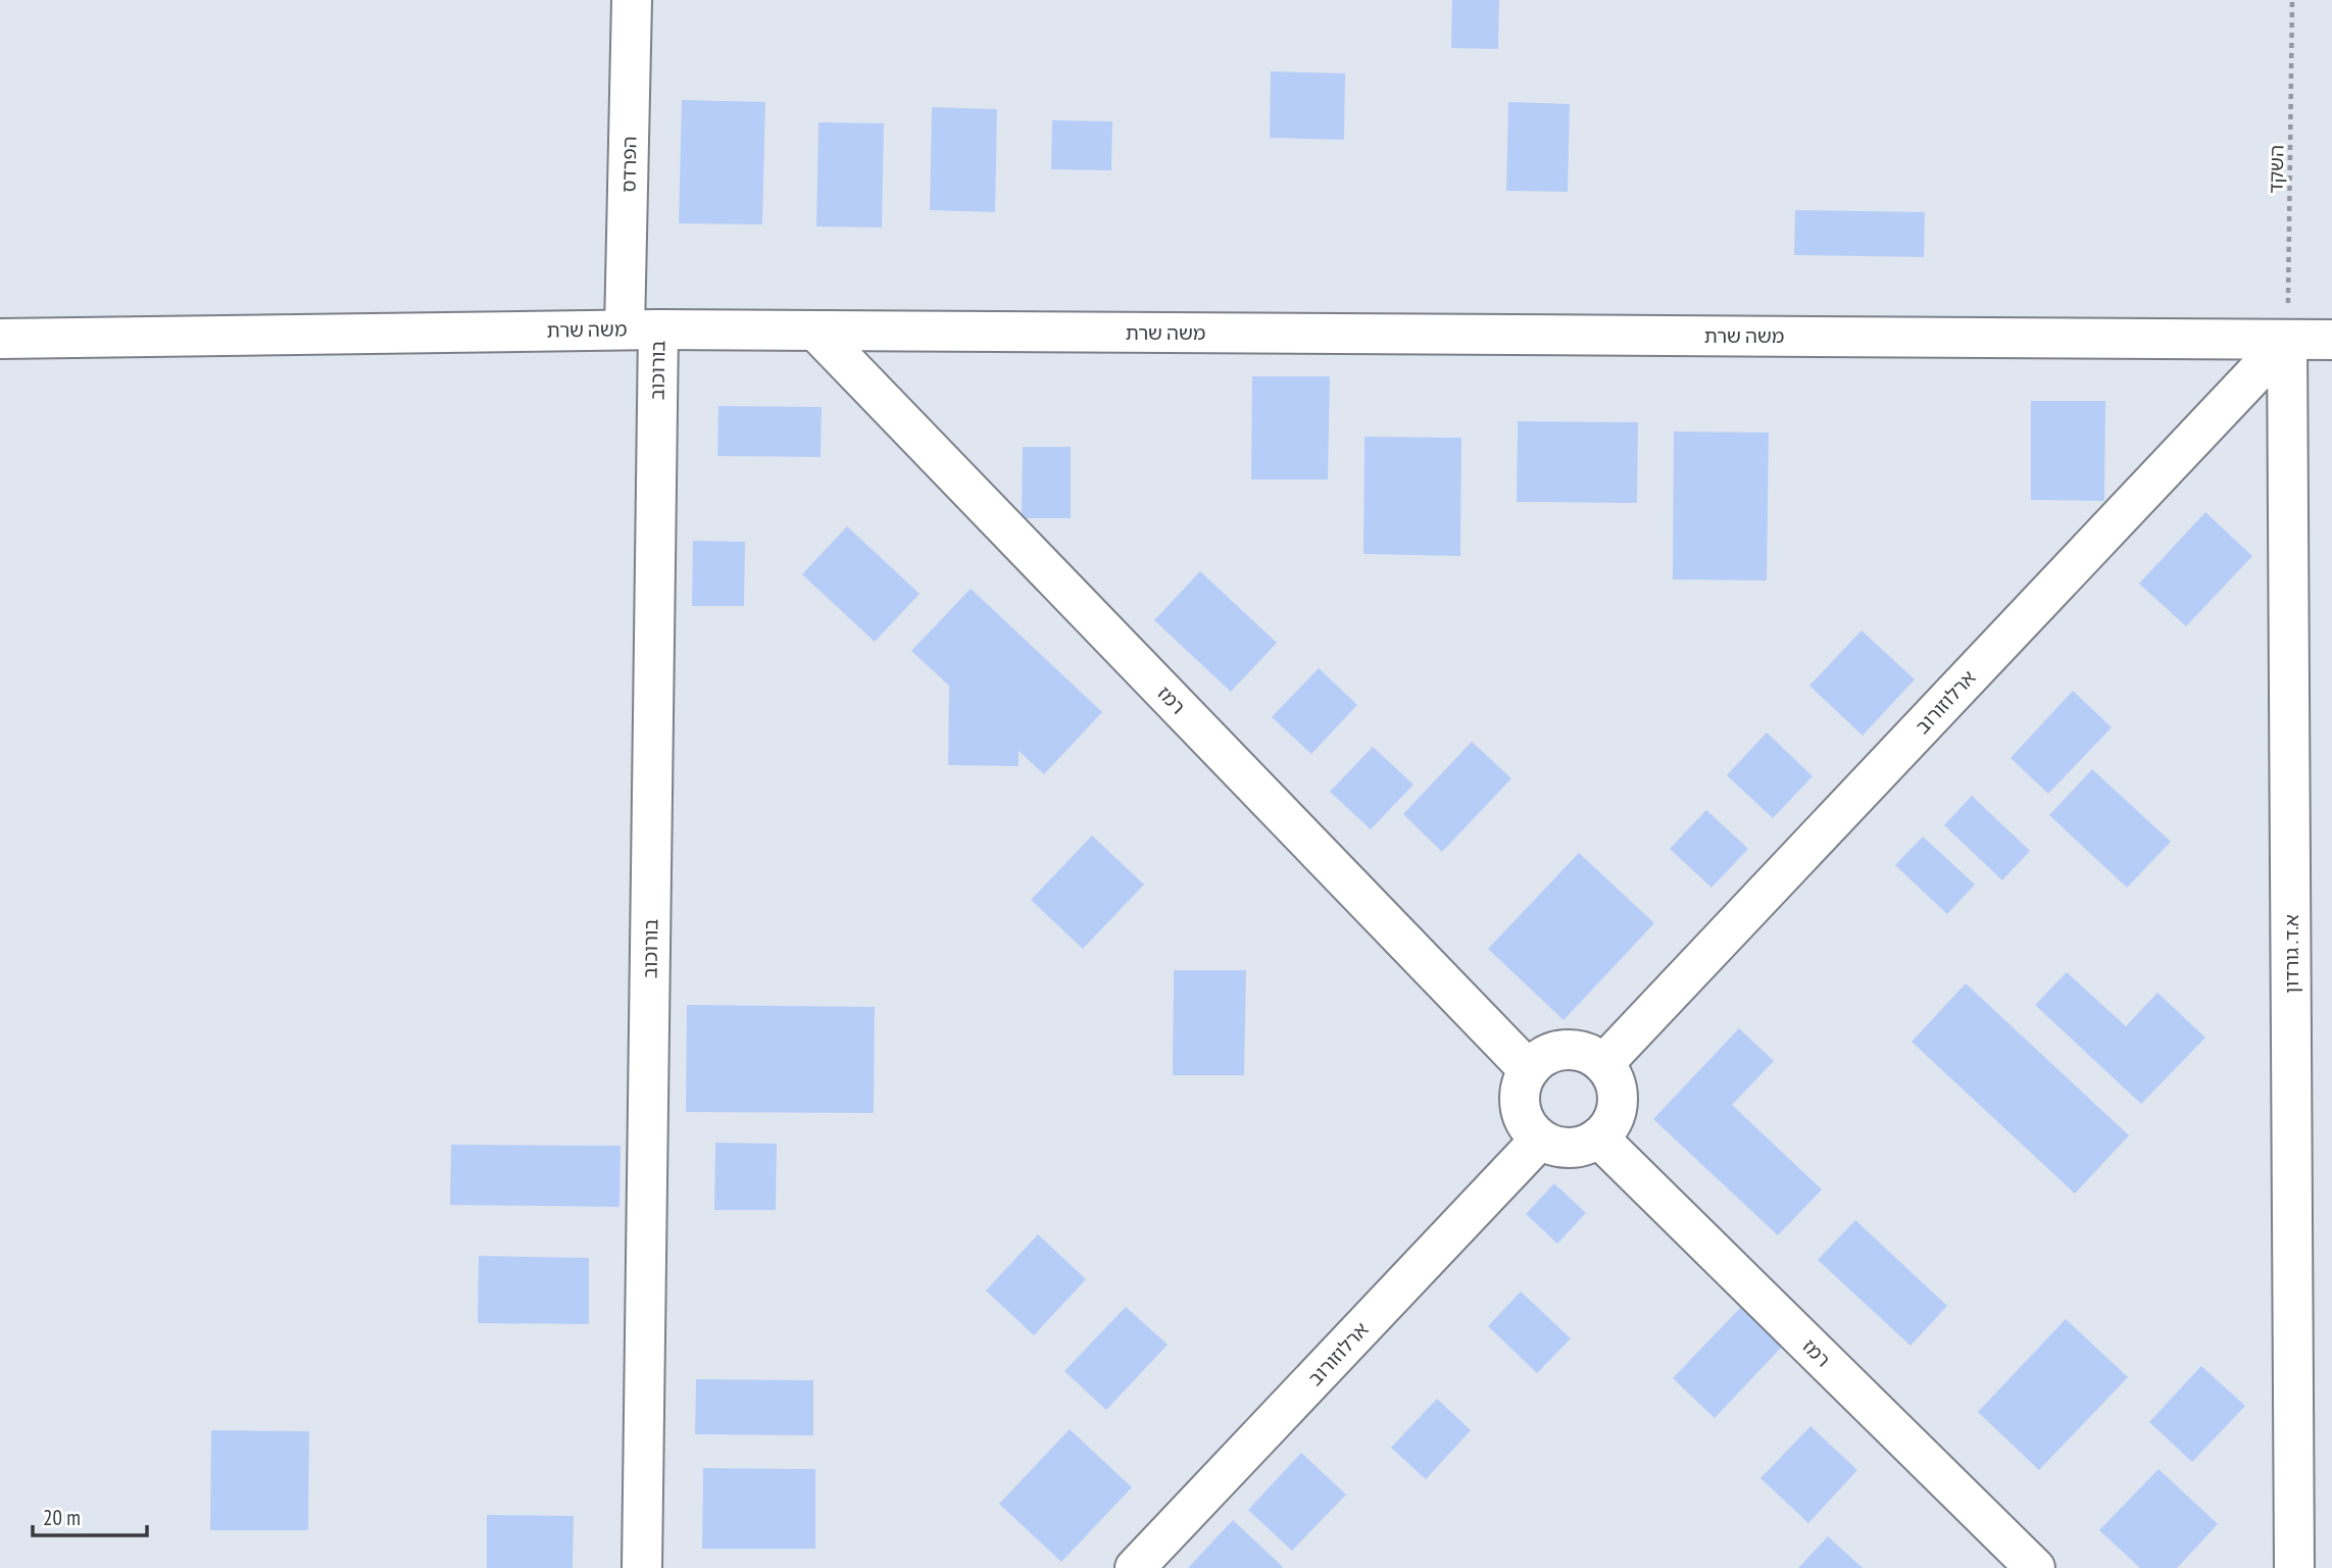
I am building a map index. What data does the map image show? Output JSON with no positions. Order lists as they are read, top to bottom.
{
  "streets": {
    "street": [
      "הפרדס",
      "משה שרת",
      "בורוכוב",
      "רמז",
      "ארלוזורוב",
      "א.ד. גורדון"
    ],
    "path": ["השקד"]
  },
  "crossings": [
    ["הפרדס", "משה שרת"],
    ["הפרדס", "בורוכוב"],
    ["השקד", "משה שרת"],
    ["השקד", "ארלוזורוב"],
    ["השקד", "א.ד. גורדון"],
    ["משה שרת", "בורוכוב"],
    ["משה שרת", "רמז"],
    ["משה שרת", "ארלוזורוב"],
    ["משה שרת", "א.ד. גורדון"],
    ["רמז", "ארלוזורוב"],
    ["ארלוזורוב", "א.ד. גורדון"]
  ],
  "scale_bar": "20 m"
}
